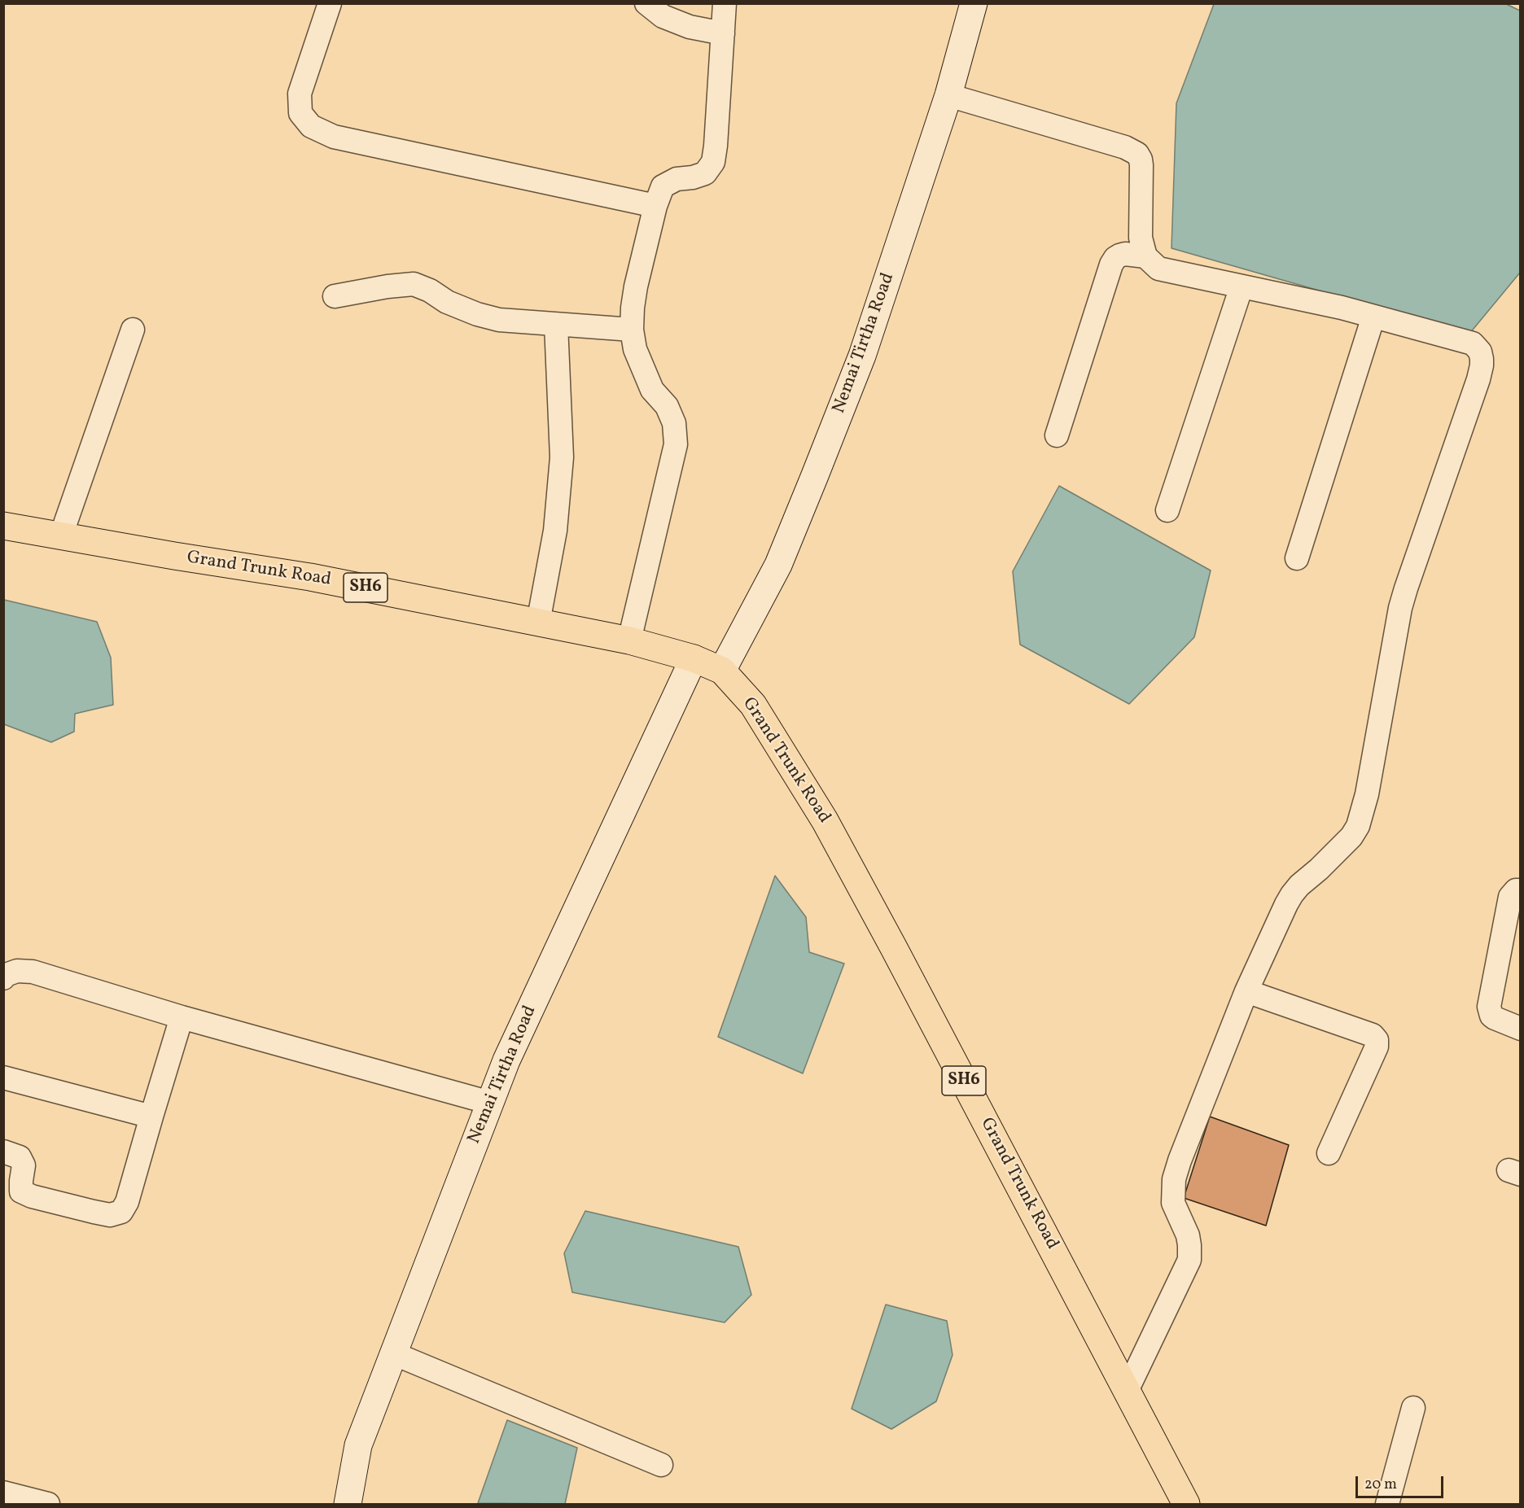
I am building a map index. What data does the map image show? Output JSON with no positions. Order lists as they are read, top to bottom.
{
  "streets": {
    "main road": ["Grand Trunk Road", "SH6"],
    "street": ["Nemai Tirtha Road"]
  },
  "crossings": [
    ["Nemai Tirtha Road", "Grand Trunk Road"]
  ],
  "scale_bar": "20 m"
}
